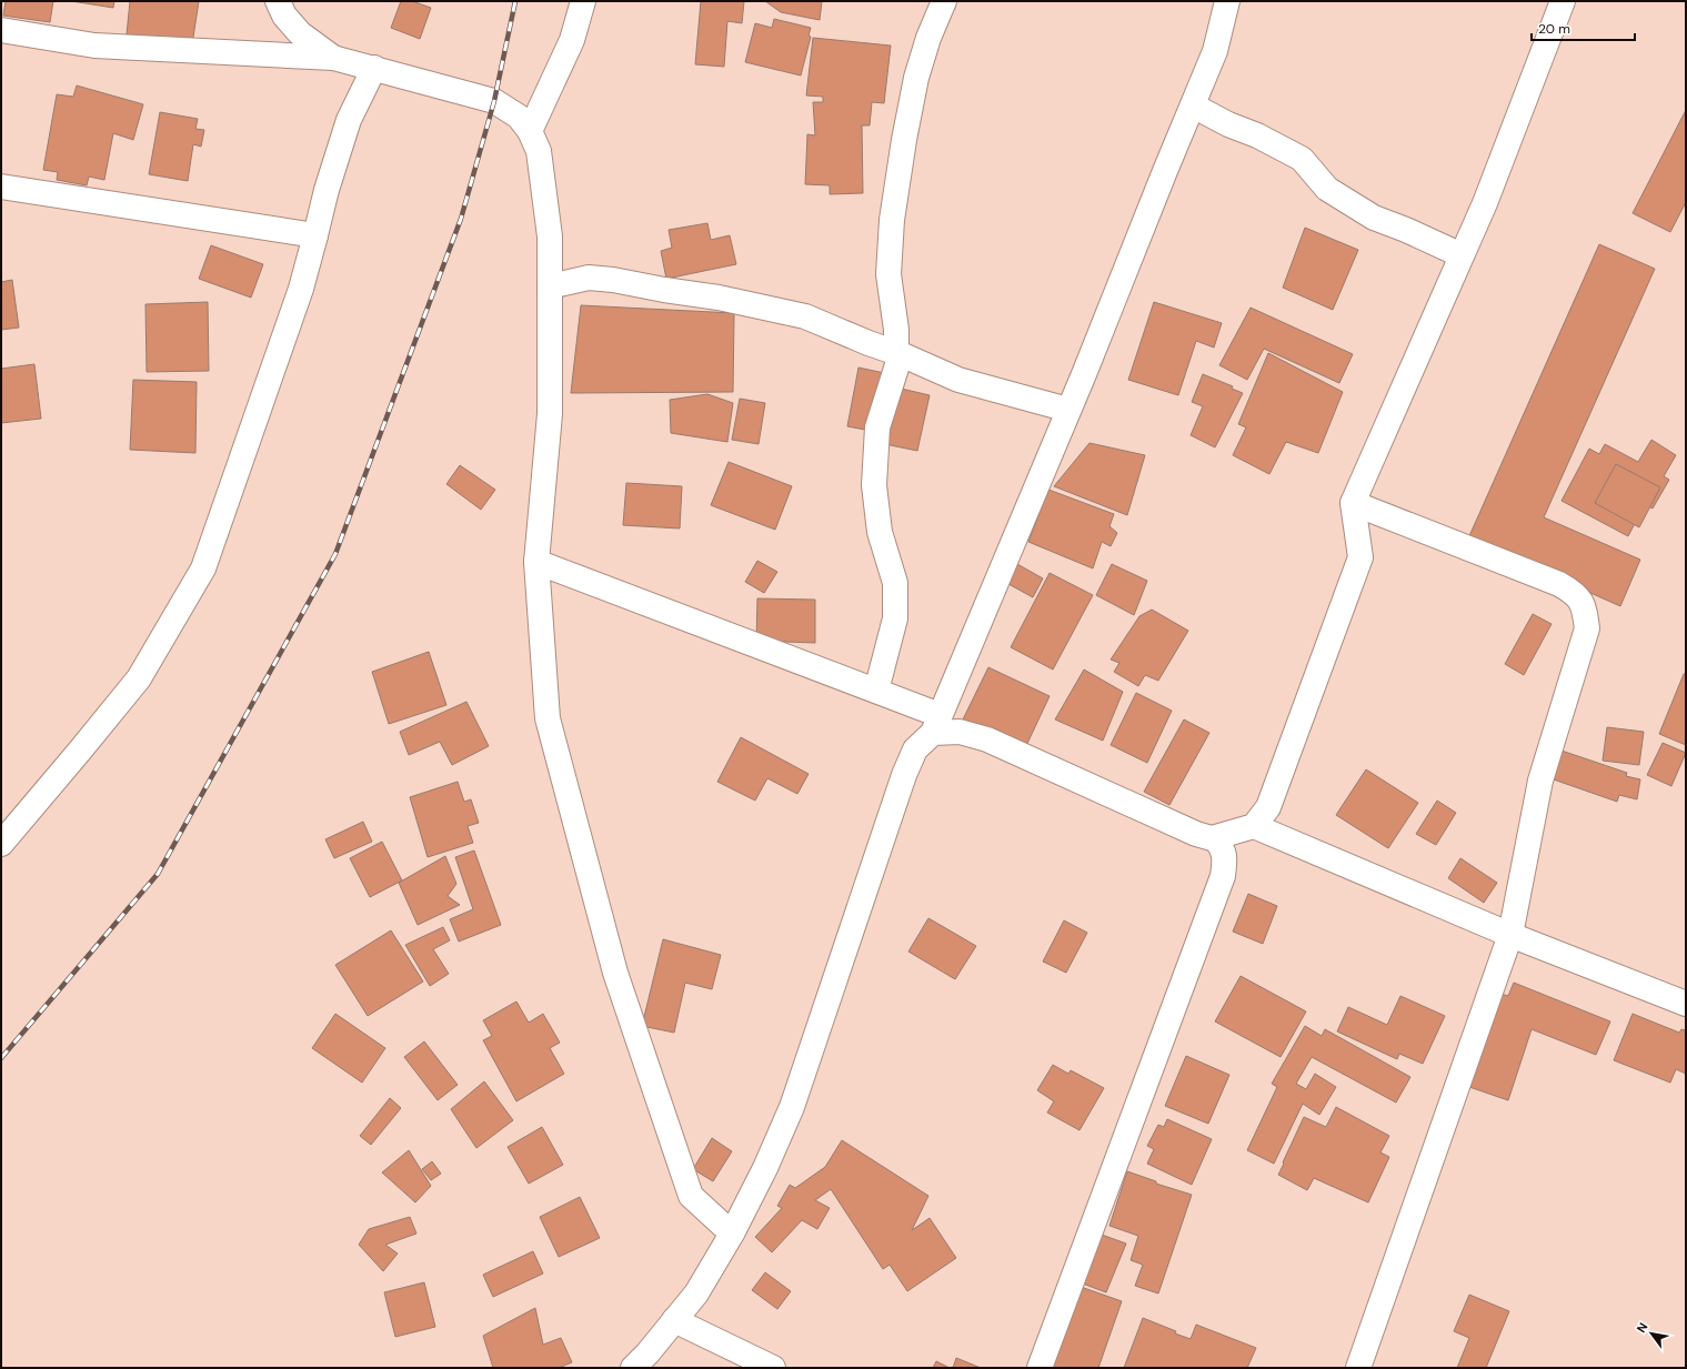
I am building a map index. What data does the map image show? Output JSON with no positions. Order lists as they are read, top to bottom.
{
  "scale_bar": "20 m",
  "north": "top left"
}
